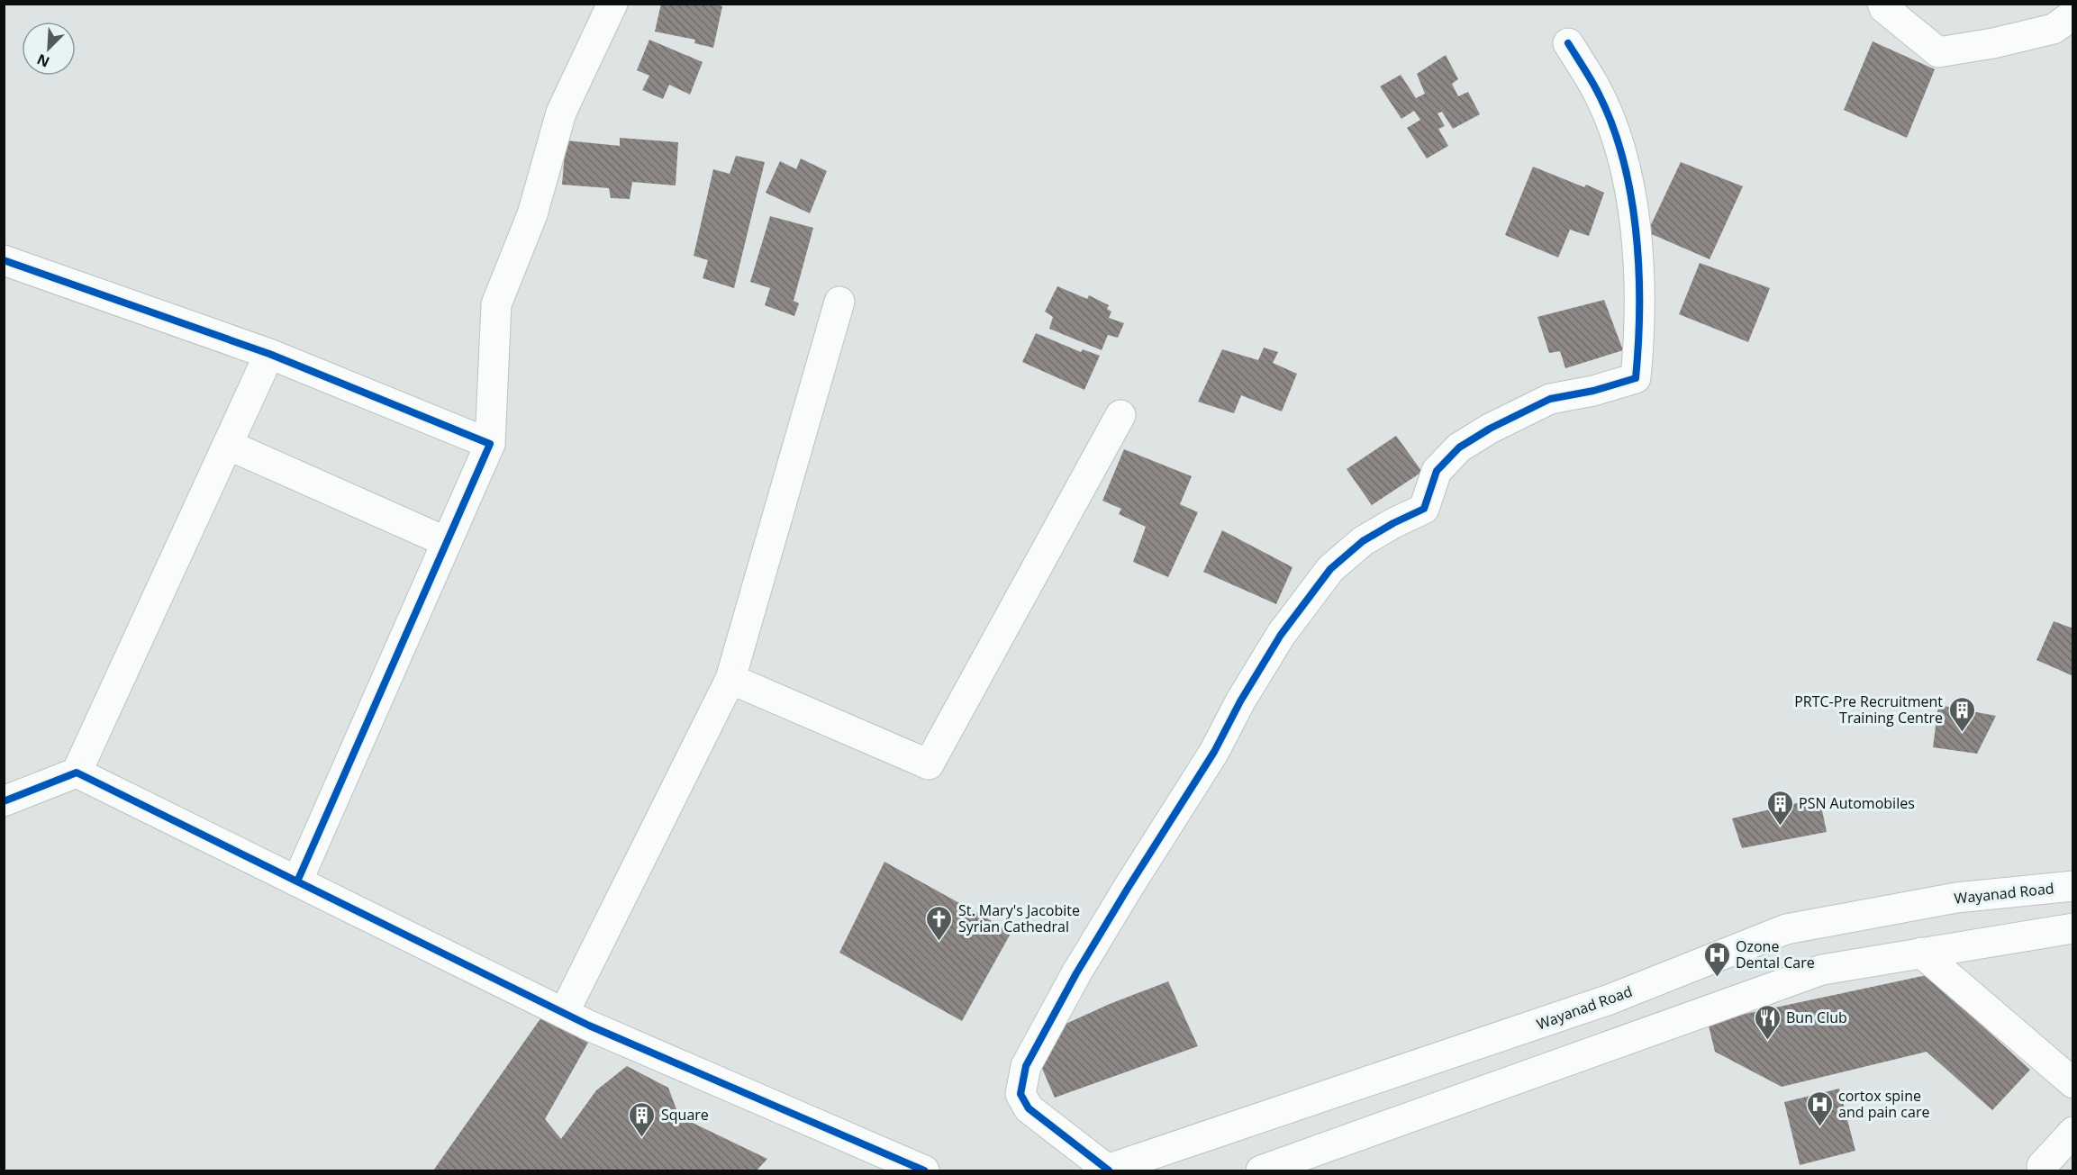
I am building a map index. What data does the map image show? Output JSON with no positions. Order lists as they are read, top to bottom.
{
  "streets": {
    "street": ["Wayanad Road"]
  },
  "places": {
    "building": ["PRTC-Pre Recruitment Training Centre", "PSN Automobiles", "Square"],
    "church": ["St. Mary's Jacobite Syrian Cathedral"],
    "hospital": ["Ozone Dental Care", "cortox spine and pain care"],
    "restaurant": ["Bun Club"]
  },
  "north": "bottom left"
}
